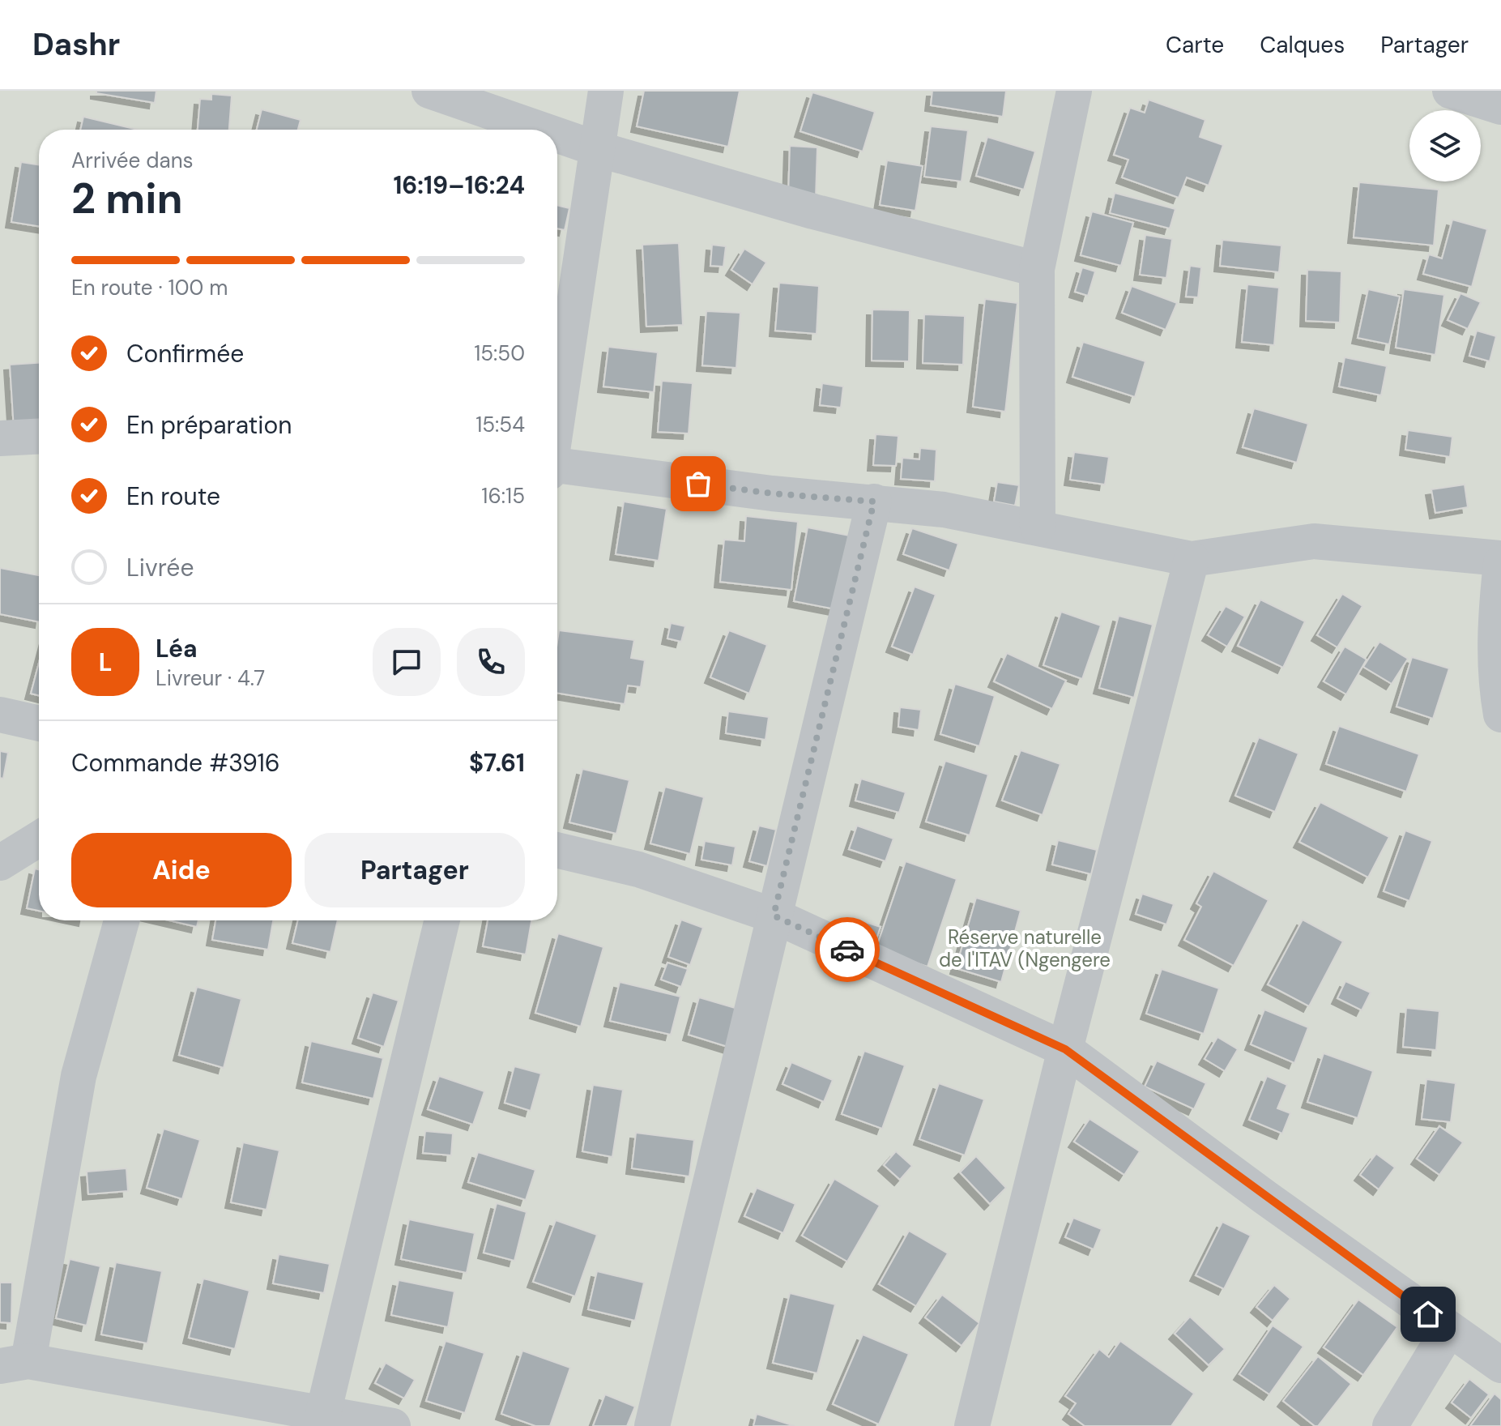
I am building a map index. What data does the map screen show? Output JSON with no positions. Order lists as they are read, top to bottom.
{
  "parks": ["Réserve naturelle de l'ITAV (Ngengere"],
  "page": {
    "header": "Dashr",
    "nav": ["Carte", "Calques", "Partager"],
    "heading": ["2 min", "Arrivée dans", "16:19–16:24"],
    "panel": [
      "Léa",
      "Livreur · 4.7",
      "Commande #3916",
      "$7.61"
    ],
    "bar": "En route · 100 m",
    "list": [
      ["Confirmée", "15:50"],
      ["En préparation", "15:54"],
      ["En route", "16:15"],
      "Livrée"
    ],
    "round": "L",
    "buttons": ["Aide", "Partager"]
  }
}
